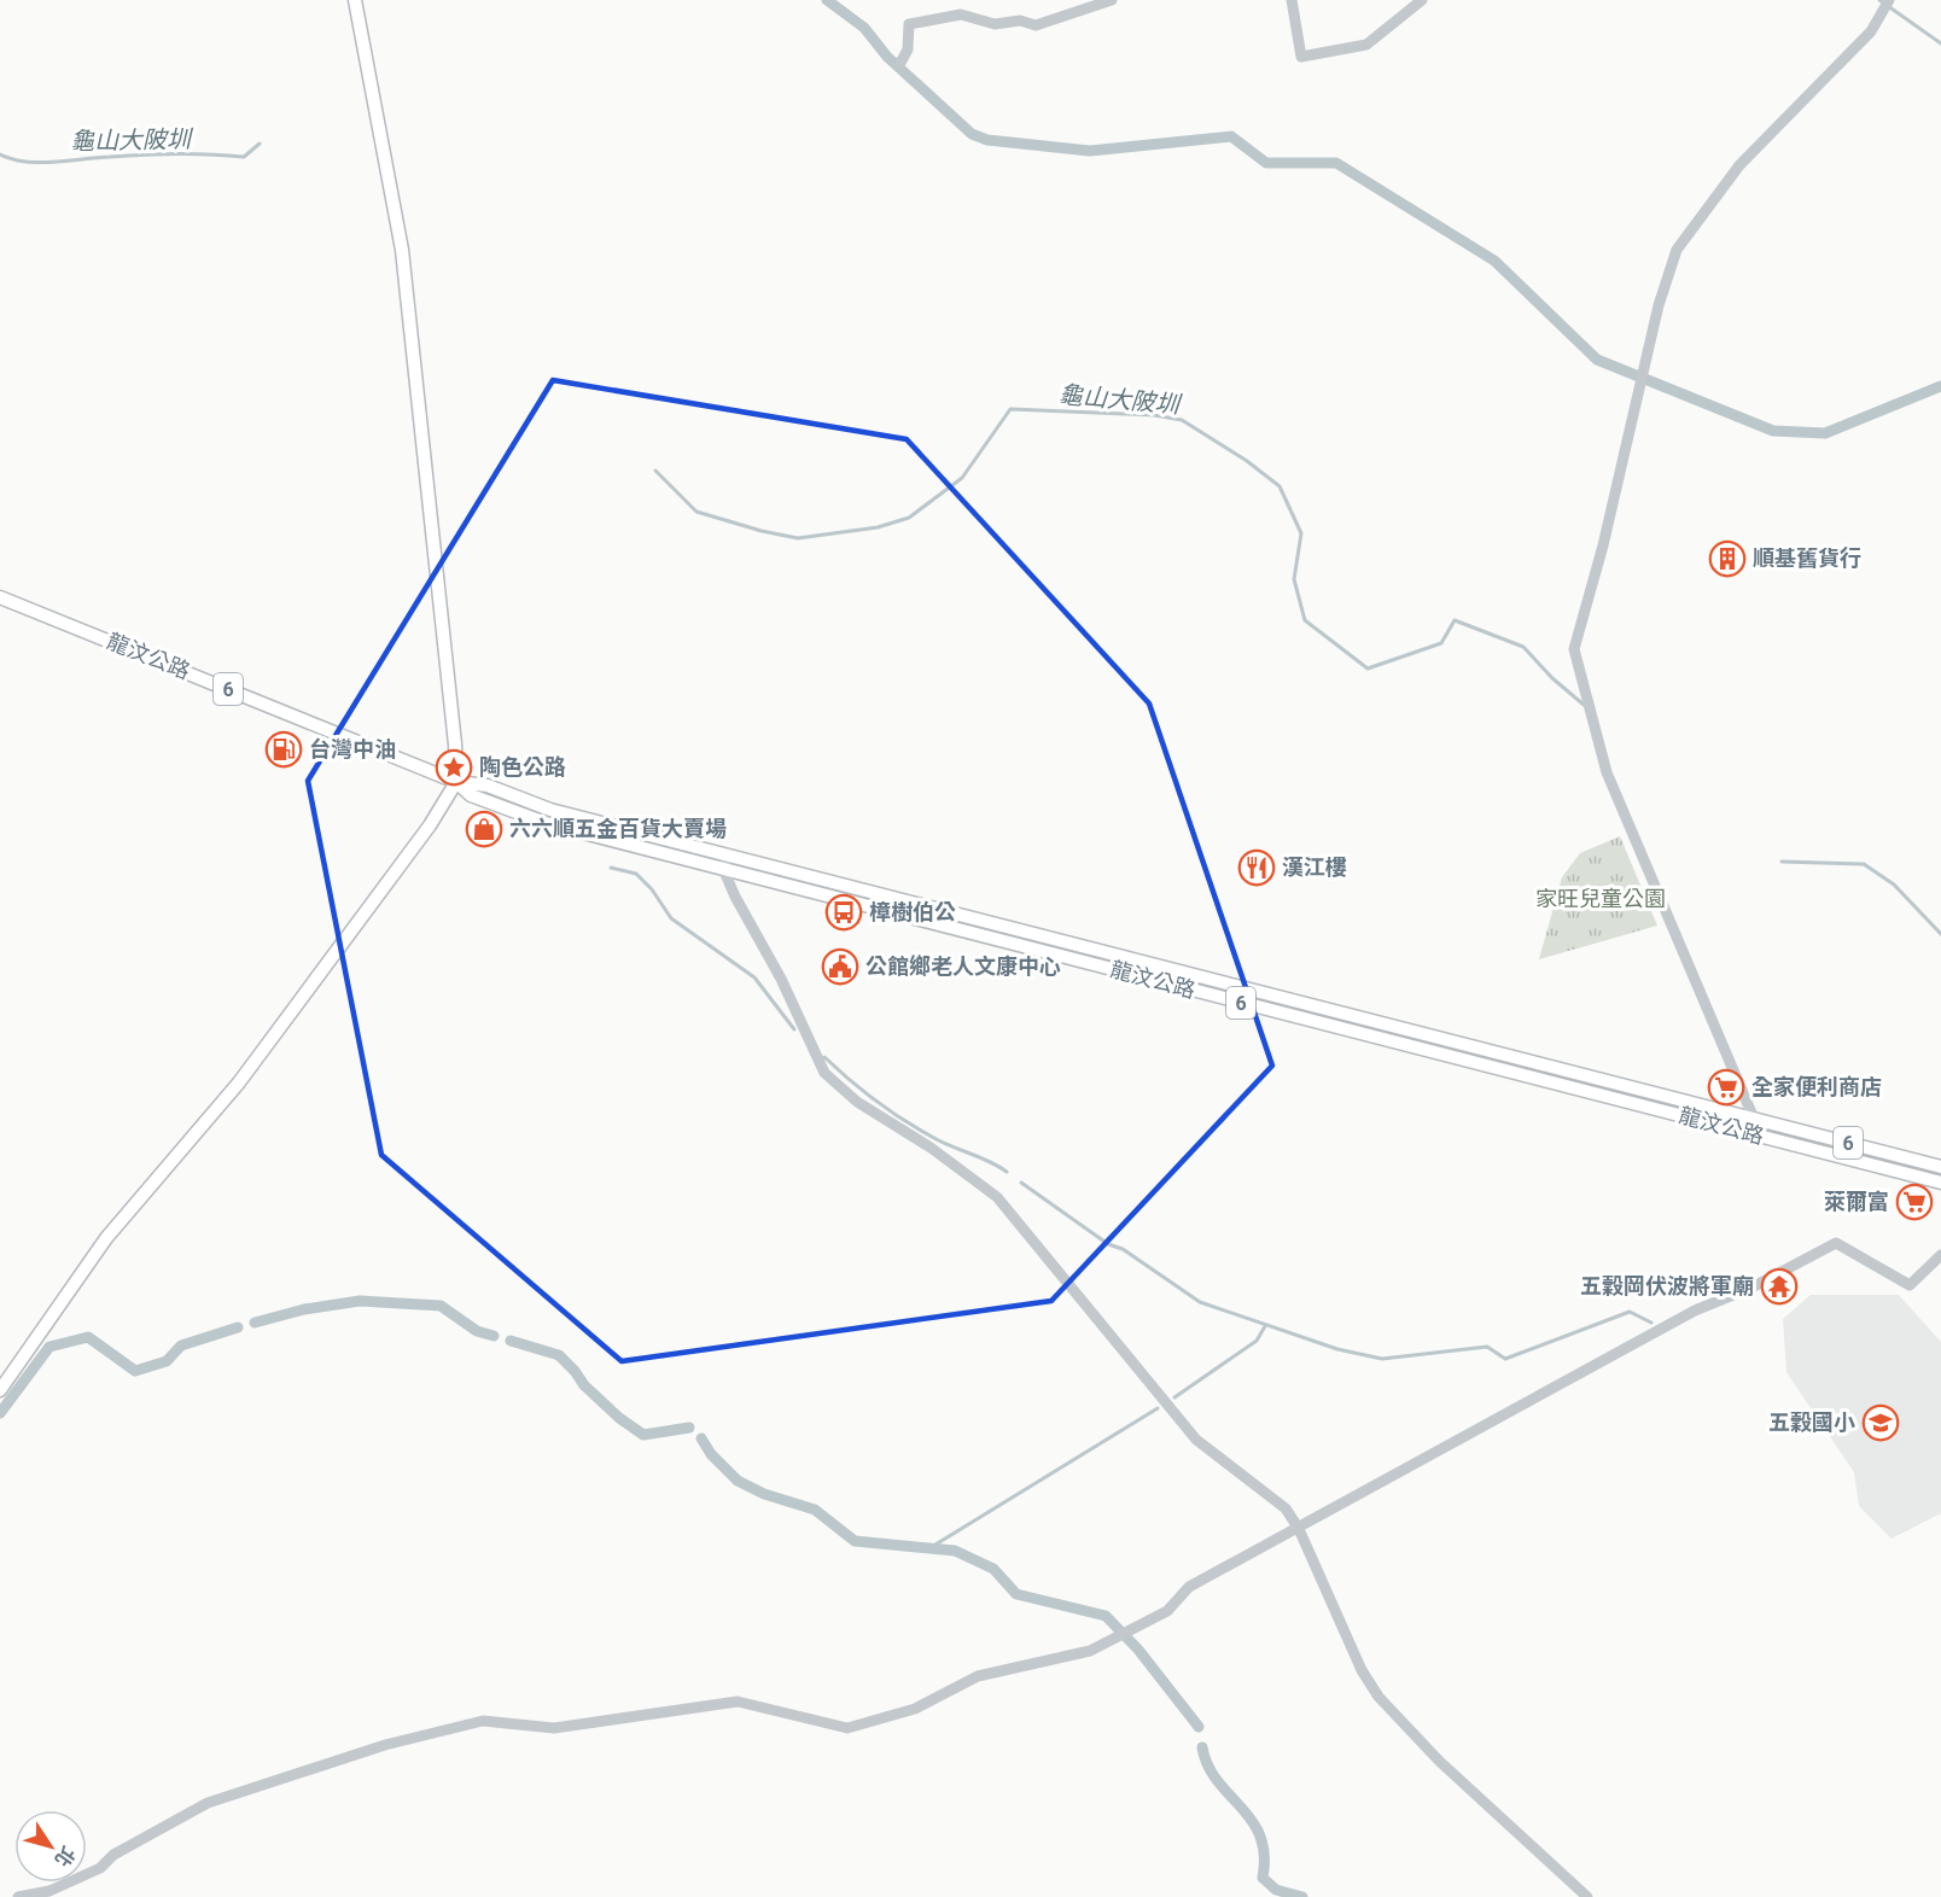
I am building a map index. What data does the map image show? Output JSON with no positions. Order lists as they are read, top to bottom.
{
  "streets": {
    "main road": ["龍汶公路", "6"]
  },
  "water": ["龜山大陂圳"],
  "parks": ["家旺兒童公園"],
  "places": {
    "building": ["順基舊貨行"],
    "fuel station": ["台灣中油"],
    "place": ["陶色公路"],
    "shop": ["六六順五金百貨大賣場"],
    "restaurant": ["漢江樓"],
    "bus stop": ["樟樹伯公"],
    "public building": ["公館鄉老人文康中心"],
    "supermarket": ["全家便利商店", "萊爾富"],
    "temple": ["五穀岡伏波將軍廟"],
    "school or university": ["五穀國小"]
  },
  "north": "bottom right"
}
